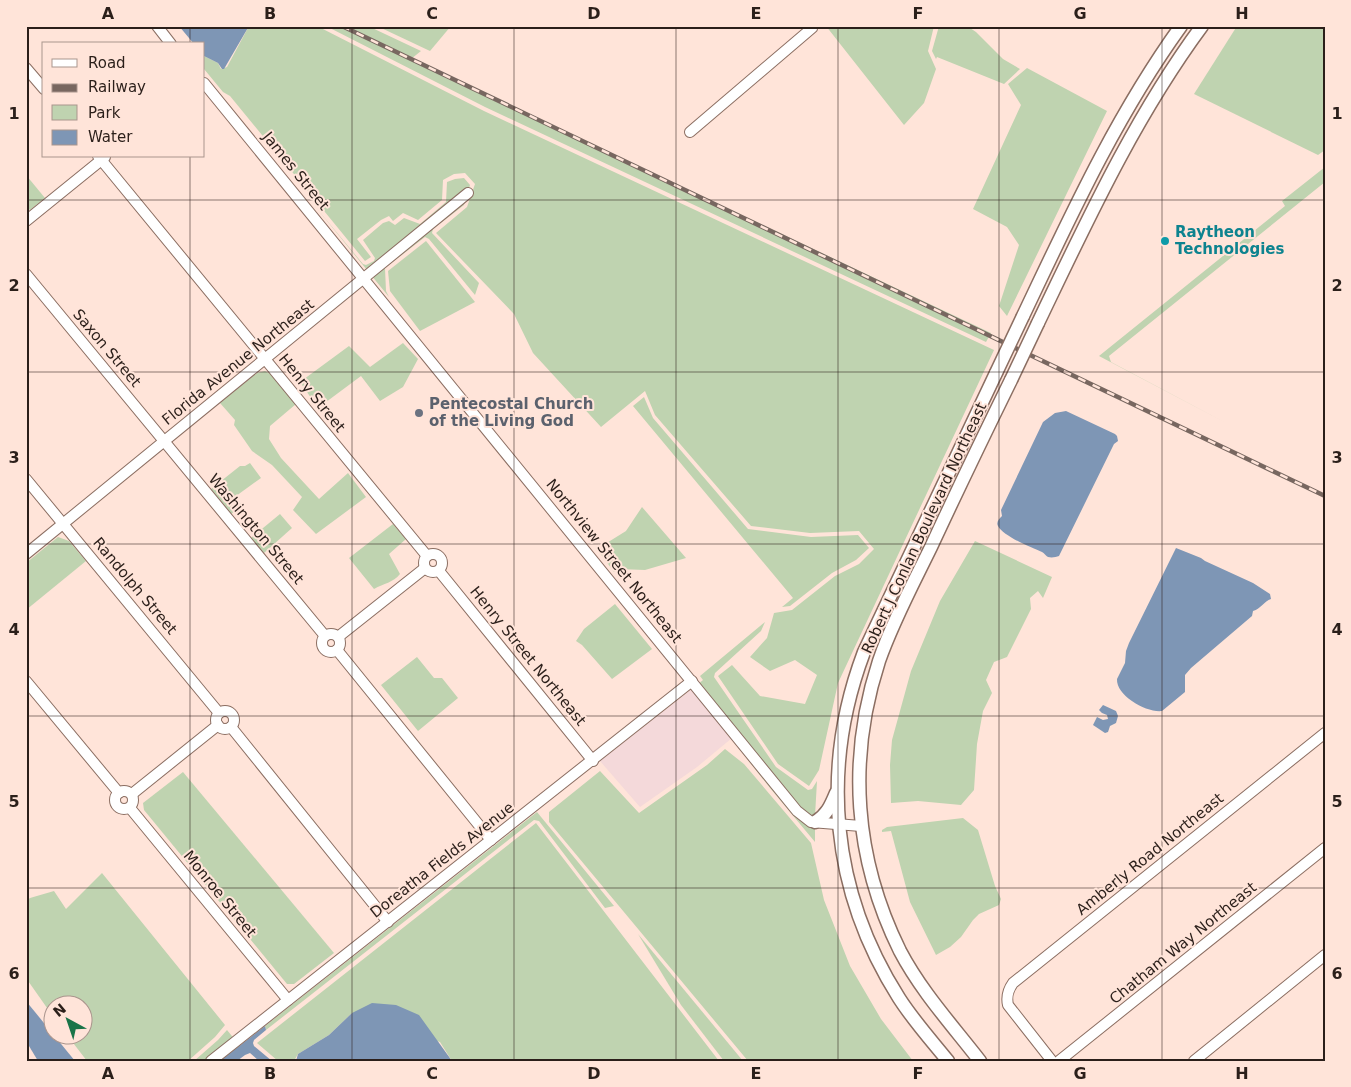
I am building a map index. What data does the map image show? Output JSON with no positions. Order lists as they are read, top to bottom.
{
  "streets": {
    "main road": ["Robert J Conlan Boulevard Northeast"],
    "street": [
      "James Street",
      "Saxon Street",
      "Florida Avenue Northeast",
      "Henry Street",
      "Washington Street",
      "Northview Street Northeast",
      "Randolph Street",
      "Henry Street Northeast",
      "Amberly Road Northeast",
      "Doreatha Fields Avenue",
      "Monroe Street",
      "Chatham Way Northeast"
    ]
  },
  "crossings": [
    ["James Street", "Florida Avenue Northeast"],
    ["James Street", "Northview Street Northeast"],
    ["Saxon Street", "Florida Avenue Northeast"],
    ["Saxon Street", "Washington Street"],
    ["Florida Avenue Northeast", "Henry Street"],
    ["Florida Avenue Northeast", "Washington Street"],
    ["Florida Avenue Northeast", "Northview Street Northeast"],
    ["Florida Avenue Northeast", "Randolph Street"],
    ["Henry Street", "Henry Street Northeast"],
    ["Robert J Conlan Boulevard Northeast", "Northview Street Northeast"],
    ["Northview Street Northeast", "Doreatha Fields Avenue"],
    ["Henry Street Northeast", "Doreatha Fields Avenue"],
    ["Doreatha Fields Avenue", "Monroe Street"]
  ],
  "places": ["Raytheon Technologies", "Pentecostal Church of the Living God"],
  "legend": [
    "Road",
    "Railway",
    "Park",
    "Water"
  ],
  "north": "top left",
  "grid": {
    "columns": [
      "A",
      "B",
      "C",
      "D",
      "E",
      "F",
      "G",
      "H"
    ],
    "rows": [
      "1",
      "2",
      "3",
      "4",
      "5",
      "6"
    ]
  }
}
